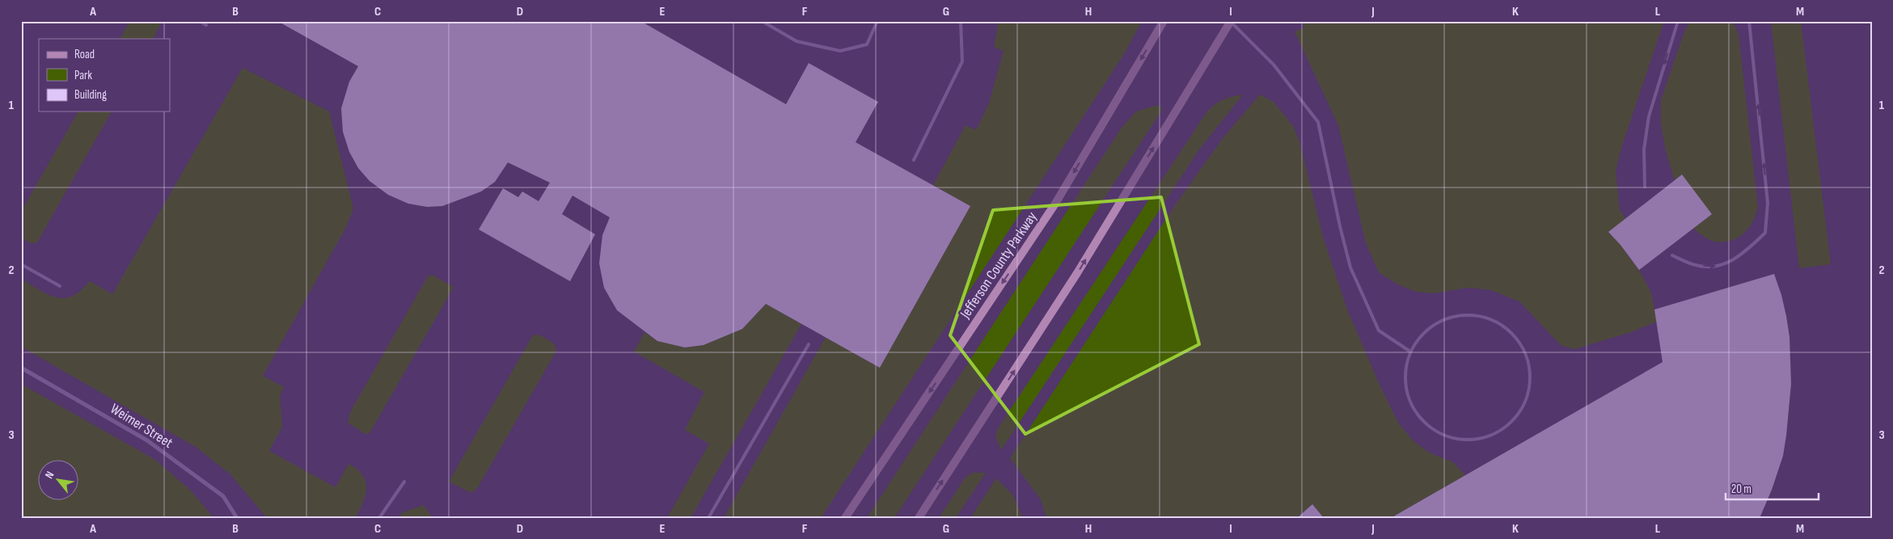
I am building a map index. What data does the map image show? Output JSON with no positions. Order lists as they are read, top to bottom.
{
  "streets": {
    "street": ["Jefferson County Parkway", "Weimer Street"]
  },
  "legend": ["Road", "Park", "Building"],
  "scale_bar": "20 m",
  "north": "top left",
  "grid": {
    "columns": [
      "A",
      "B",
      "C",
      "D",
      "E",
      "F",
      "G",
      "H",
      "I",
      "J",
      "K",
      "L",
      "M"
    ],
    "rows": ["1", "2", "3"]
  }
}
